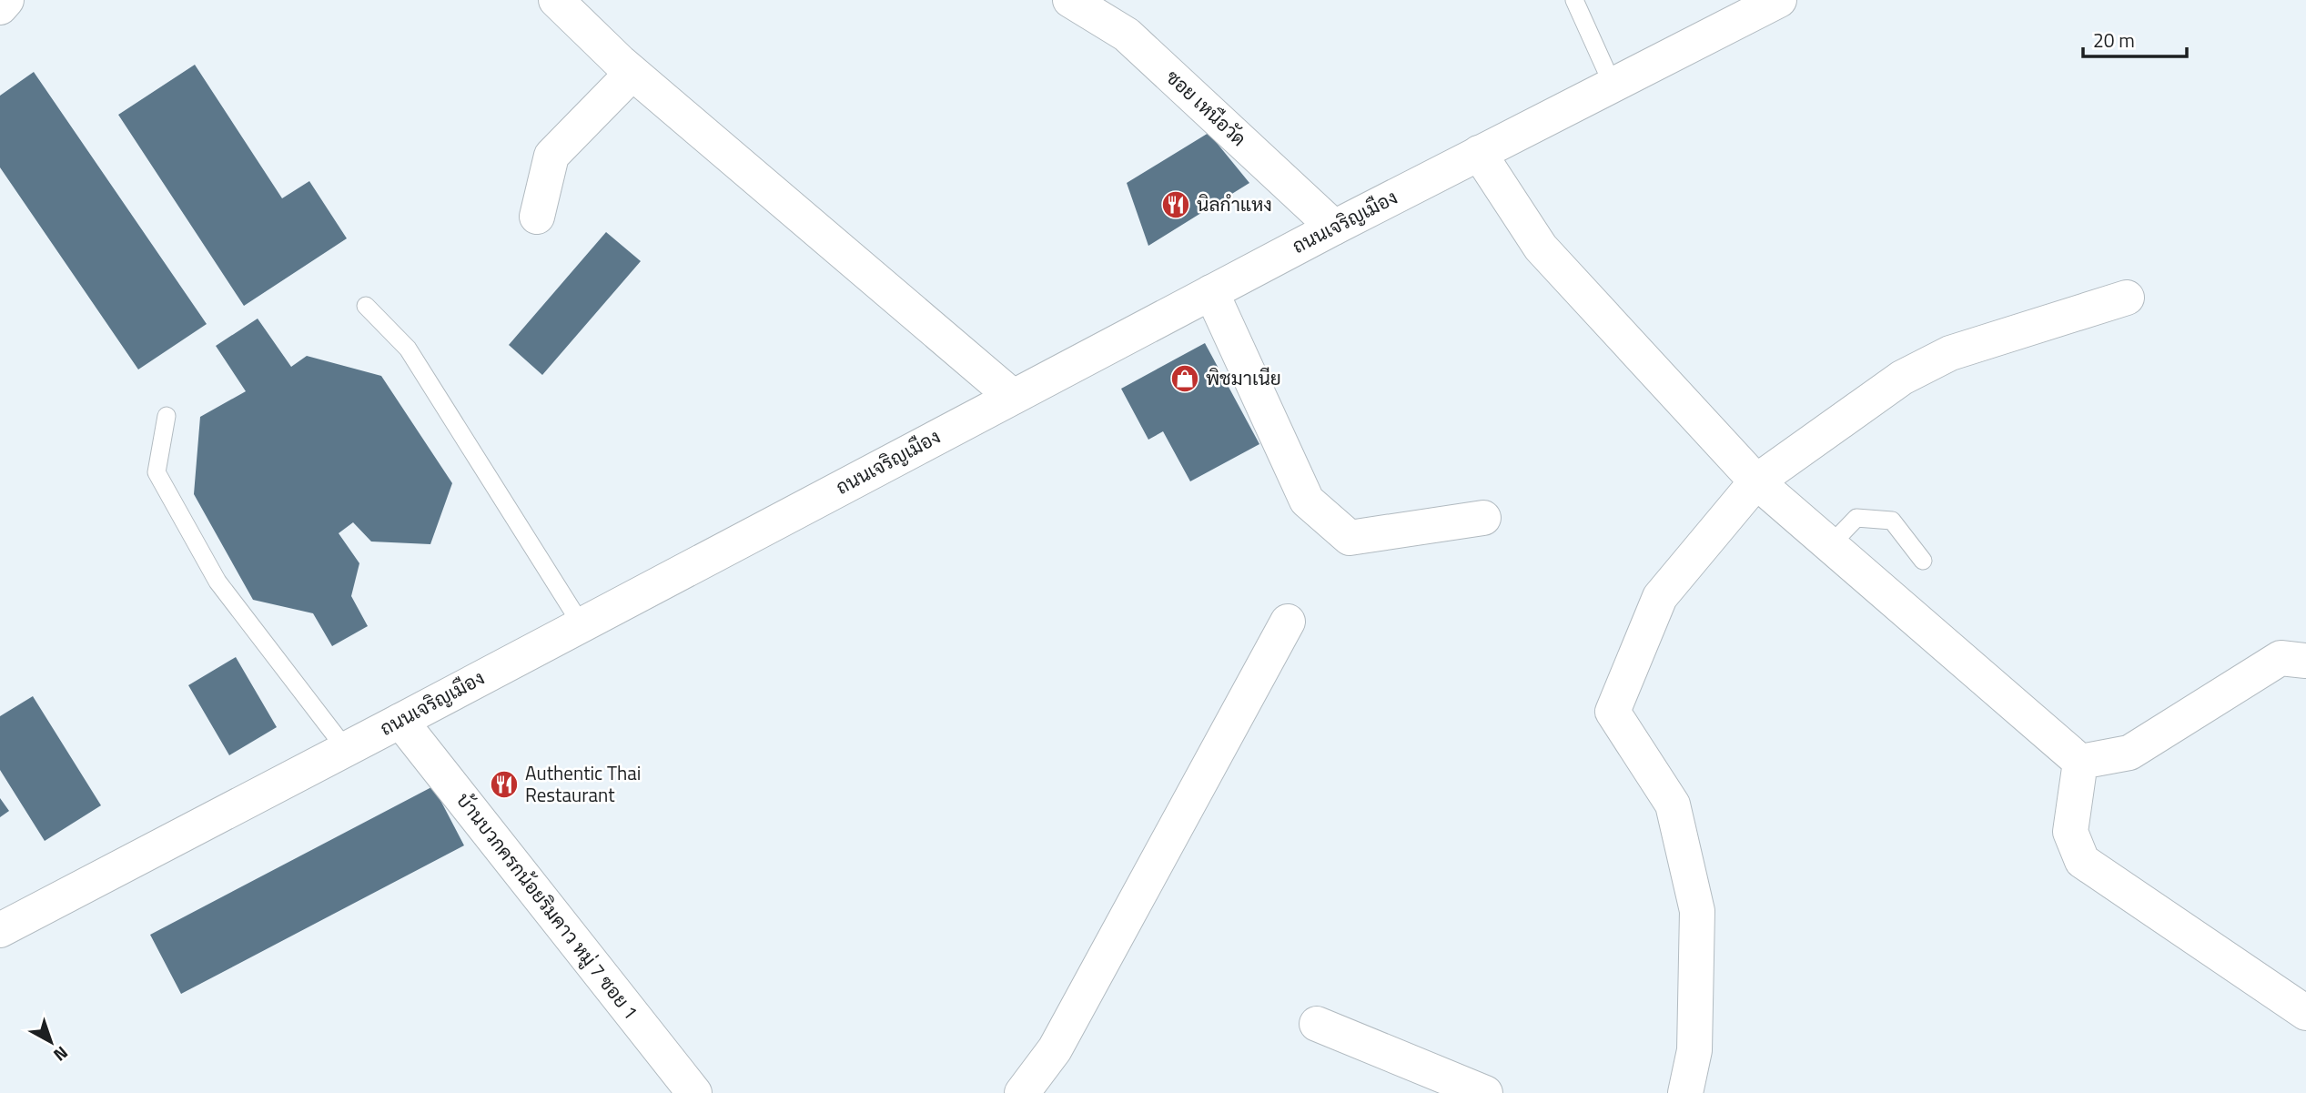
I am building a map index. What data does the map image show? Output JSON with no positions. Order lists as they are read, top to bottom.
{
  "streets": {
    "street": ["ซอย เหนือวัด", "ถนนเจริญเมือง", "บ้านบวกครกน้อยริมคาว หมู่ 7 ซอย 1"]
  },
  "crossings": [
    ["ซอย เหนือวัด", "ถนนเจริญเมือง"],
    ["ถนนเจริญเมือง", "บ้านบวกครกน้อยริมคาว หมู่ 7 ซอย 1"]
  ],
  "places": {
    "restaurant": ["นิลกําแหง", "Authentic Thai Restaurant"],
    "shop": ["พิชมาเนีย"]
  },
  "scale_bar": "20 m",
  "north": "bottom right"
}
